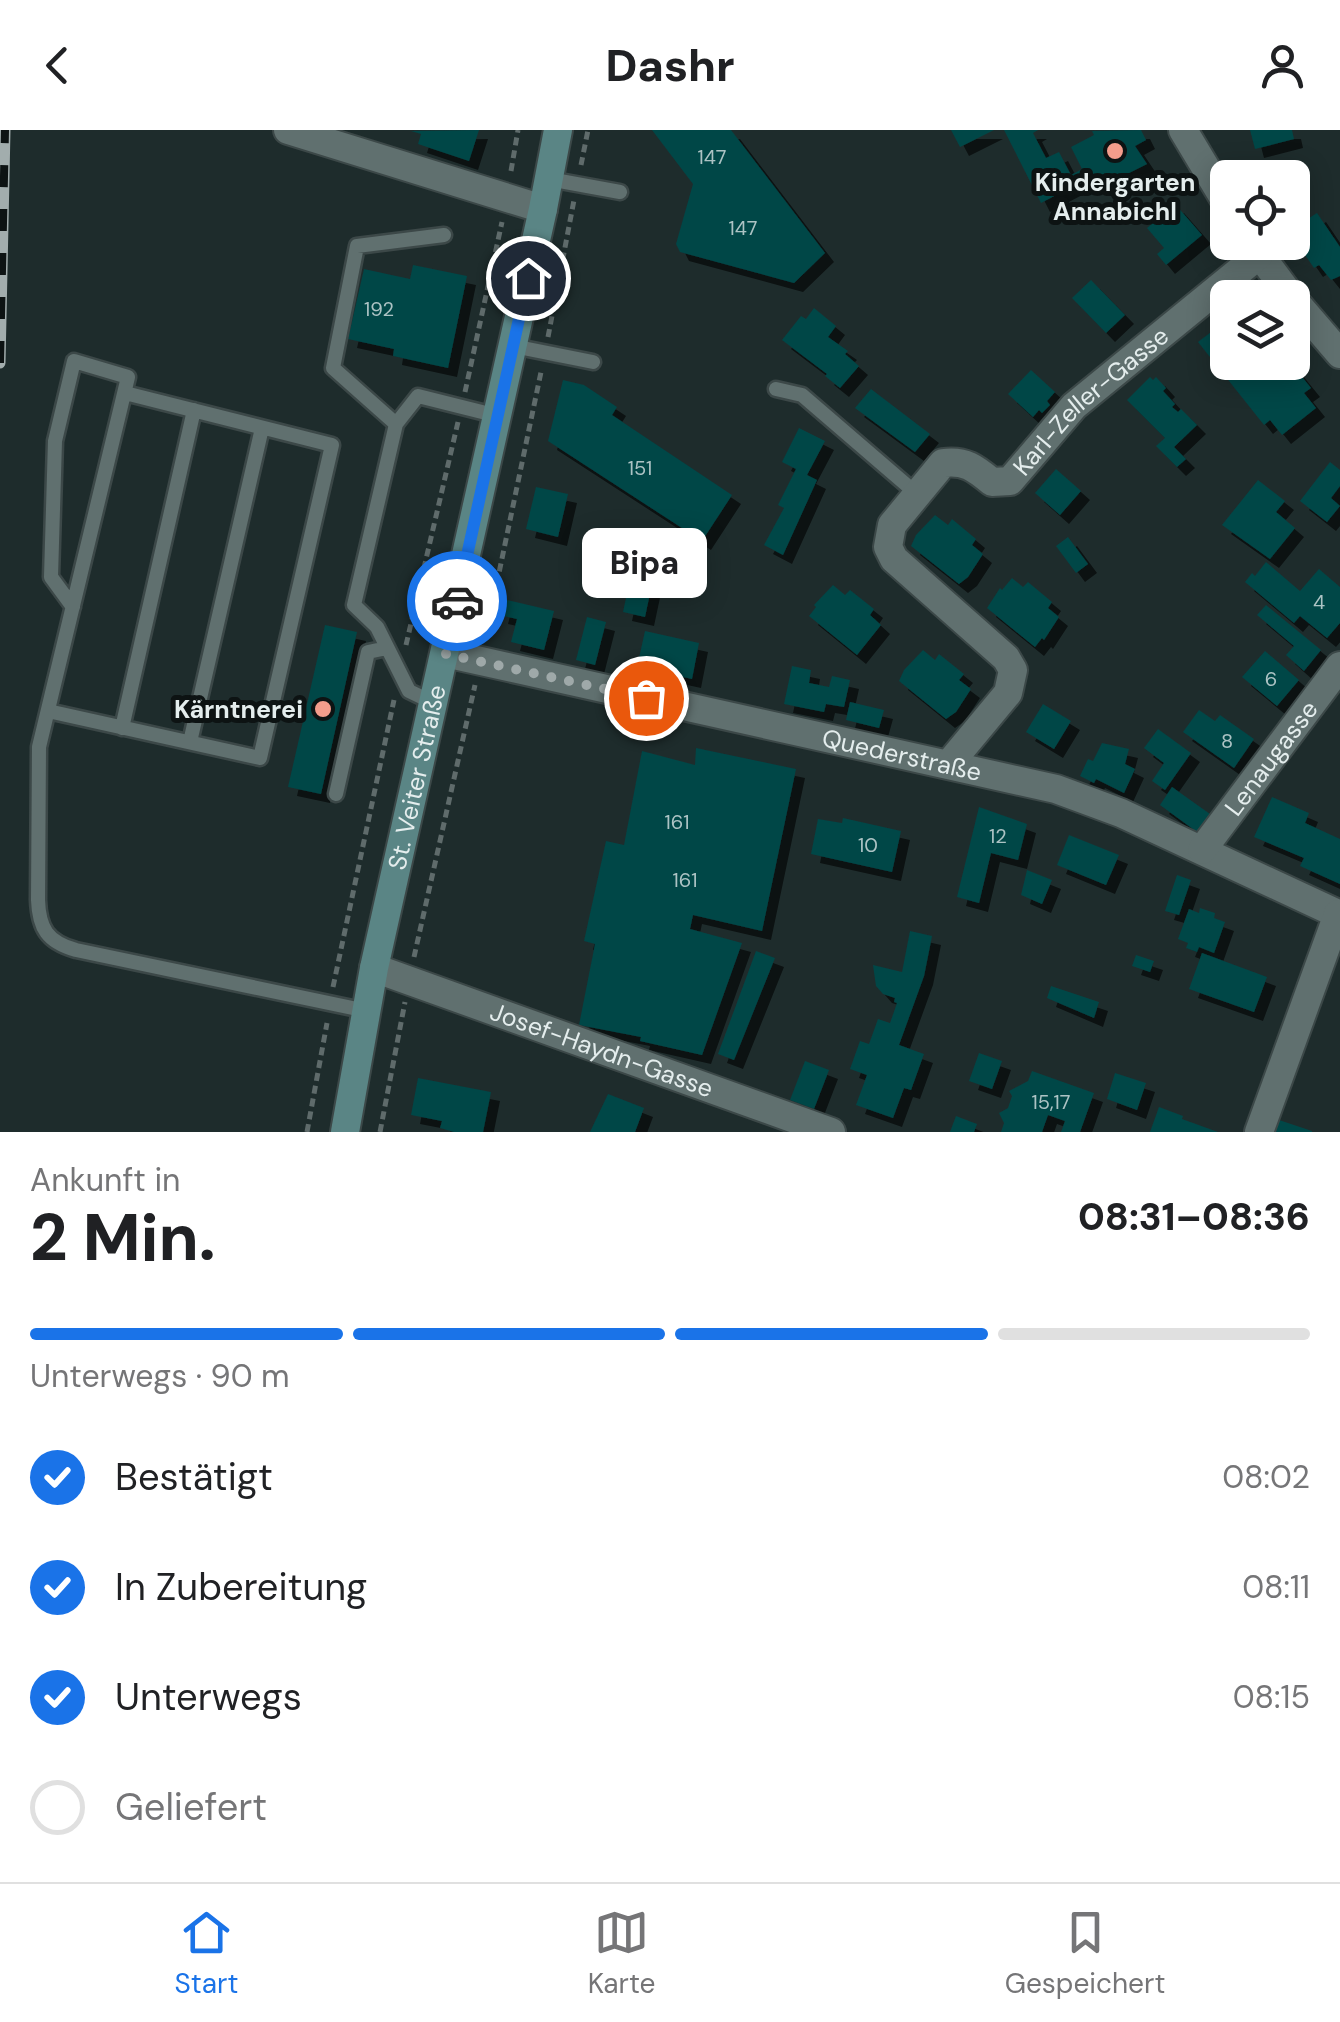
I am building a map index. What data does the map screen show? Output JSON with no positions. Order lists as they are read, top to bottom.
{
  "streets": {
    "main road": ["St. Veiter Straße"],
    "street": [
      "Karl-Zeller-Gasse",
      "Quederstraße",
      "Lenaugasse",
      "Josef-Haydn-Gasse"
    ]
  },
  "crossings": [
    ["Karl-Zeller-Gasse", "Quederstraße"],
    ["Quederstraße", "Lenaugasse"],
    ["Quederstraße", "St. Veiter Straße"],
    ["St. Veiter Straße", "Josef-Haydn-Gasse"]
  ],
  "places": ["Kindergarten Annabichl", "Bipa", "Kärntnerei"],
  "house_numbers": [
    "147",
    "147",
    "192",
    "151",
    "4",
    "6",
    "8",
    "161",
    "12",
    "10",
    "161",
    "15,17"
  ],
  "page": {
    "header": "Dashr",
    "bubble": "Bipa",
    "heading": ["2 Min.", "Ankunft in", "08:31–08:36"],
    "bar": "Unterwegs · 90 m",
    "list": [
      ["Bestätigt", "08:02"],
      ["In Zubereitung", "08:11"],
      ["Unterwegs", "08:15"],
      "Geliefert"
    ],
    "tabs": ["Start", "Karte", "Gespeichert"]
  }
}
